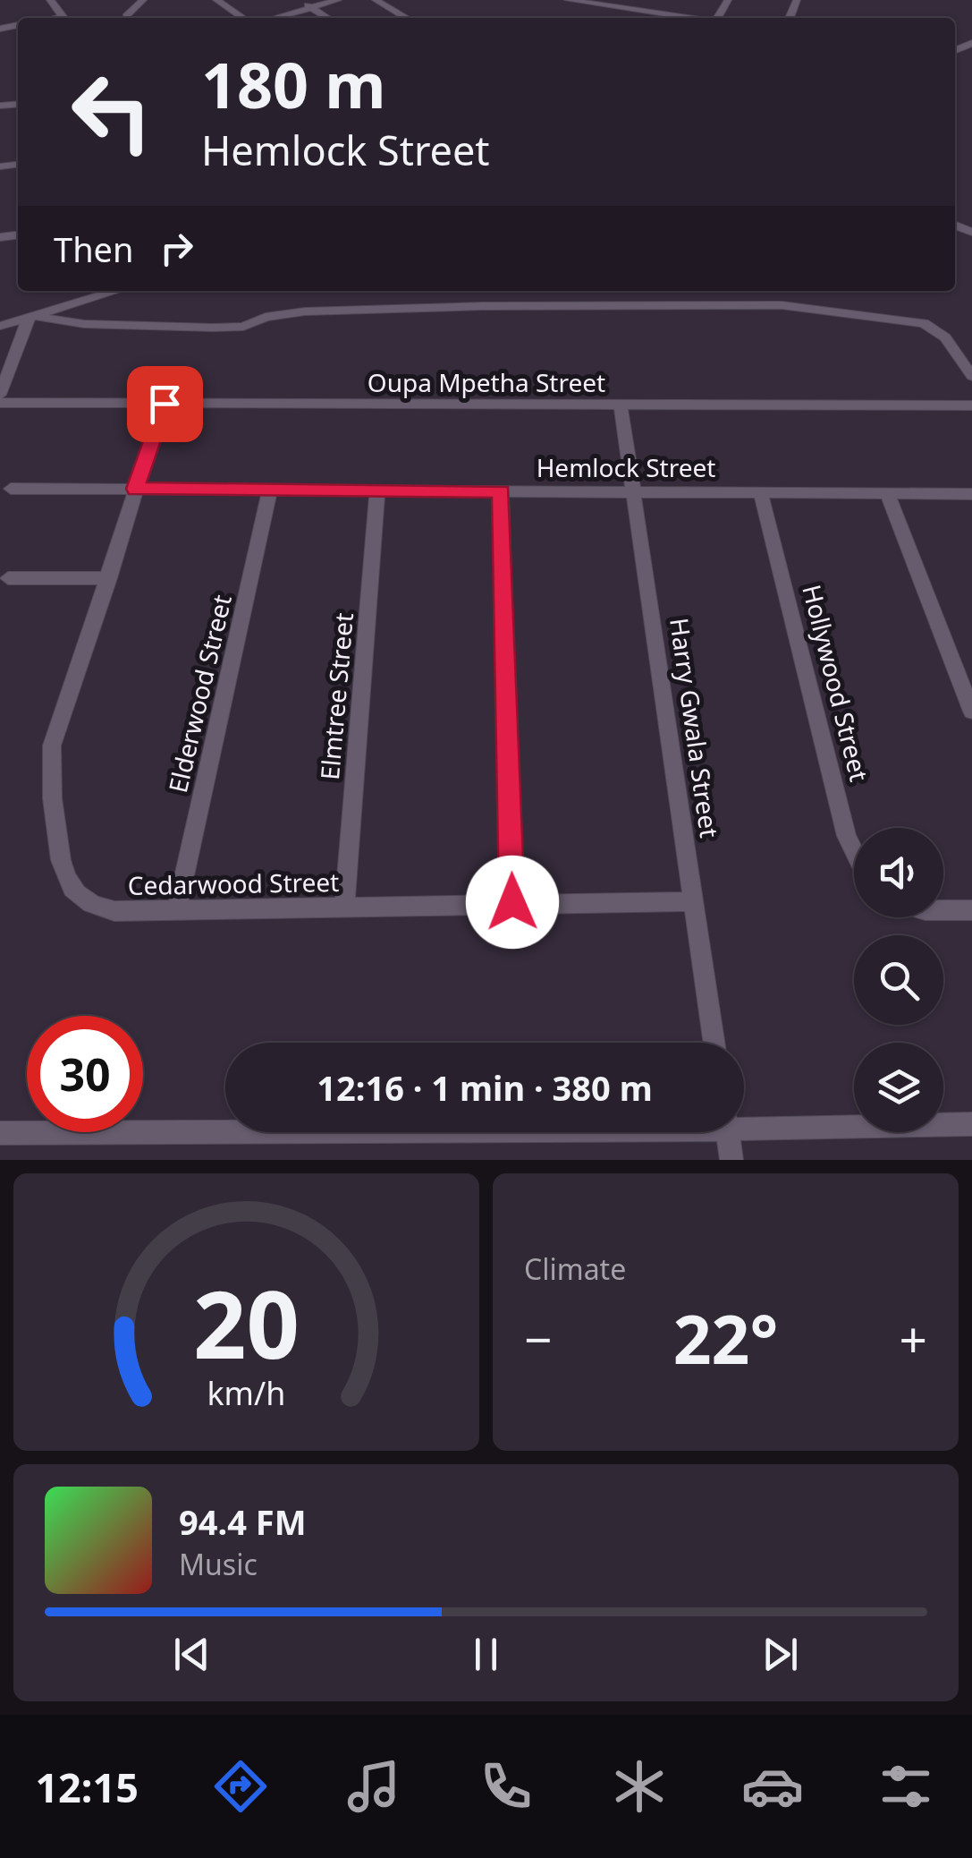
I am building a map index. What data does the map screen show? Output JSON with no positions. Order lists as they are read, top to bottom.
{
  "streets": {
    "street": [
      "Oupa Mpetha Street",
      "Hemlock Street",
      "Hollywood Street",
      "Elderwood Street",
      "Elmtree Street",
      "Harry Gwala Street",
      "Cedarwood Street"
    ]
  },
  "crossings": [
    ["Oupa Mpetha Street", "Harry Gwala Street"],
    ["Oupa Mpetha Street", "Cedarwood Street"],
    ["Hemlock Street", "Hollywood Street"],
    ["Hemlock Street", "Elderwood Street"],
    ["Hemlock Street", "Elmtree Street"],
    ["Hemlock Street", "Harry Gwala Street"],
    ["Hemlock Street", "Cedarwood Street"],
    ["Elderwood Street", "Cedarwood Street"],
    ["Elmtree Street", "Cedarwood Street"],
    ["Harry Gwala Street", "Cedarwood Street"]
  ],
  "page": {
    "turn": ["180 m", "Hemlock Street"],
    "then": "Then",
    "limit": "30",
    "trip": "12:16 · 1 min · 380 m",
    "tile": "Climate",
    "heat": ["−", "22°", "+"],
    "song": ["94.4 FM", "Music"],
    "tabs": "12:15",
    "gauge": ["20", "km/h"]
  }
}
